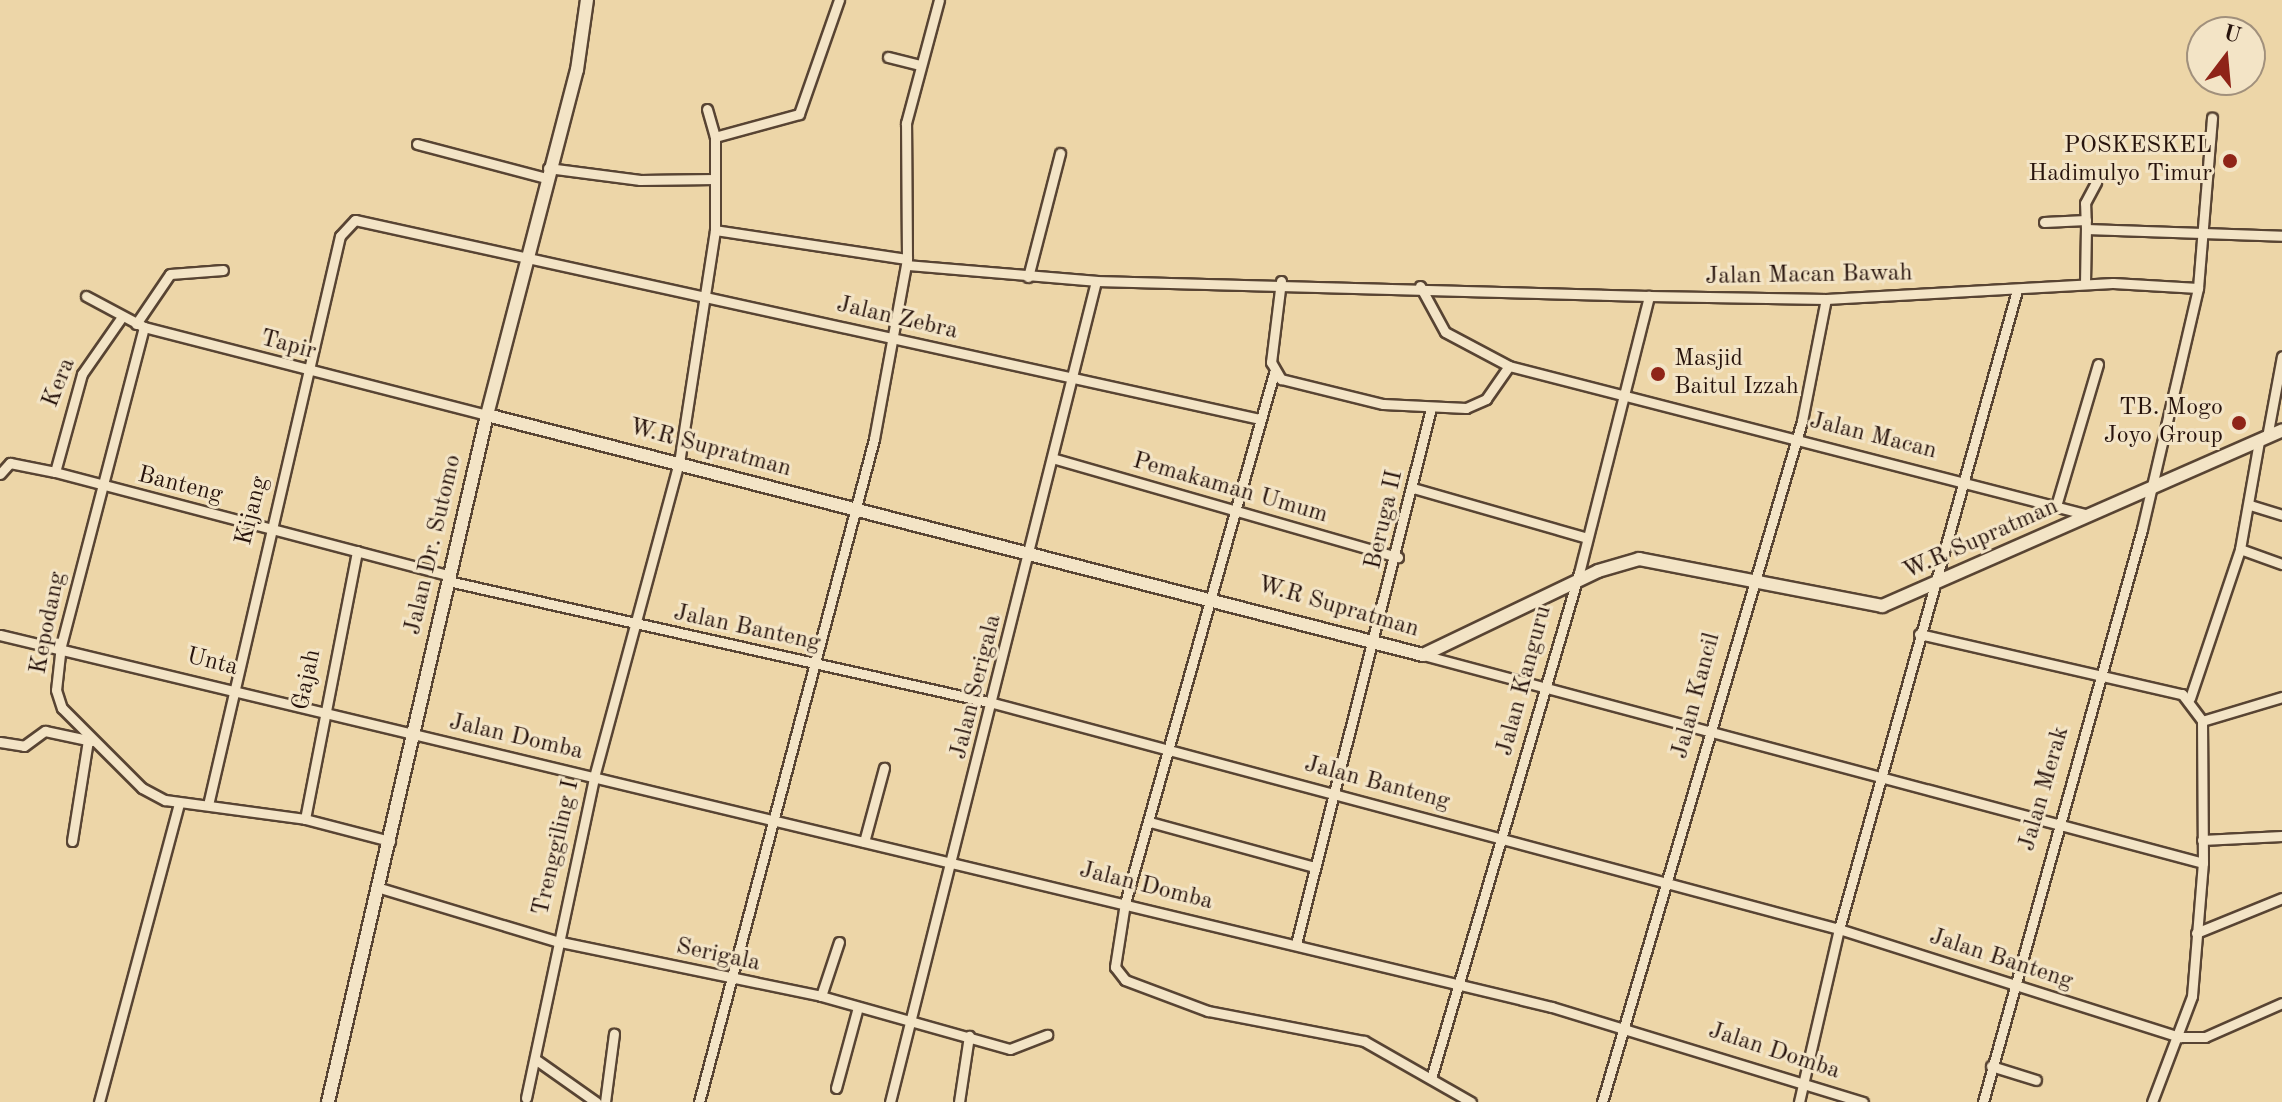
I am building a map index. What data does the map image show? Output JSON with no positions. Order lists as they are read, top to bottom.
{
  "streets": {
    "street": [
      "Jalan Macan Bawah",
      "Jalan Zebra",
      "Tapir",
      "Kera",
      "Jalan Macan",
      "W.R Supratman",
      "Banteng",
      "Pemakaman Umum",
      "Kijang",
      "Beruga II",
      "Jalan Dr. Sutomo",
      "Kepodang",
      "Jalan Banteng",
      "Unta",
      "Gajah",
      "Jalan Kanguru",
      "Jalan Serigala",
      "Jalan Kancil",
      "Jalan Domba",
      "Jalan Merak",
      "Trenggiling I",
      "Serigala"
    ]
  },
  "crossings": [
    ["Jalan Macan Bawah", "Jalan Macan"],
    ["Jalan Macan Bawah", "Jalan Kanguru"],
    ["Jalan Macan Bawah", "Jalan Serigala"],
    ["Jalan Macan Bawah", "Jalan Kancil"],
    ["Jalan Macan Bawah", "Jalan Merak"],
    ["Jalan Macan Bawah", "Trenggiling I"],
    ["Jalan Zebra", "Kijang"],
    ["Jalan Zebra", "Jalan Dr. Sutomo"],
    ["Jalan Zebra", "Jalan Serigala"],
    ["Jalan Zebra", "Trenggiling I"],
    ["Tapir", "Kera"],
    ["Tapir", "W.R Supratman"],
    ["Tapir", "Kijang"],
    ["Tapir", "Jalan Dr. Sutomo"],
    ["Tapir", "Kepodang"],
    ["Kera", "Banteng"],
    ["Jalan Macan", "W.R Supratman"],
    ["Jalan Macan", "Jalan Kanguru"],
    ["Jalan Macan", "Jalan Kancil"],
    ["W.R Supratman", "Beruga II"],
    ["W.R Supratman", "Jalan Dr. Sutomo"],
    ["W.R Supratman", "Jalan Kanguru"],
    ["W.R Supratman", "Jalan Serigala"],
    ["W.R Supratman", "Jalan Kancil"],
    ["W.R Supratman", "Jalan Merak"],
    ["W.R Supratman", "Trenggiling I"],
    ["Banteng", "Kijang"],
    ["Banteng", "Jalan Dr. Sutomo"],
    ["Banteng", "Kepodang"],
    ["Banteng", "Jalan Banteng"],
    ["Banteng", "Gajah"],
    ["Pemakaman Umum", "Beruga II"],
    ["Pemakaman Umum", "Jalan Serigala"],
    ["Kijang", "Kepodang"],
    ["Kijang", "Unta"],
    ["Beruga II", "Jalan Banteng"],
    ["Beruga II", "Jalan Domba"],
    ["Jalan Dr. Sutomo", "Kepodang"],
    ["Jalan Dr. Sutomo", "Jalan Banteng"],
    ["Jalan Dr. Sutomo", "Unta"],
    ["Jalan Dr. Sutomo", "Jalan Domba"],
    ["Jalan Dr. Sutomo", "Serigala"],
    ["Kepodang", "Unta"],
    ["Kepodang", "Gajah"],
    ["Jalan Banteng", "Jalan Kanguru"],
    ["Jalan Banteng", "Jalan Serigala"],
    ["Jalan Banteng", "Jalan Kancil"],
    ["Jalan Banteng", "Jalan Merak"],
    ["Jalan Banteng", "Trenggiling I"],
    ["Unta", "Gajah"],
    ["Unta", "Jalan Domba"],
    ["Jalan Kanguru", "Jalan Domba"],
    ["Jalan Serigala", "Jalan Domba"],
    ["Jalan Serigala", "Serigala"],
    ["Jalan Kancil", "Jalan Domba"],
    ["Jalan Domba", "Trenggiling I"],
    ["Trenggiling I", "Serigala"]
  ],
  "places": ["POSKESKEL Hadimulyo Timur", "Masjid Baitul Izzah", "TB. Mogo Joyo Group"],
  "north": "top"
}
